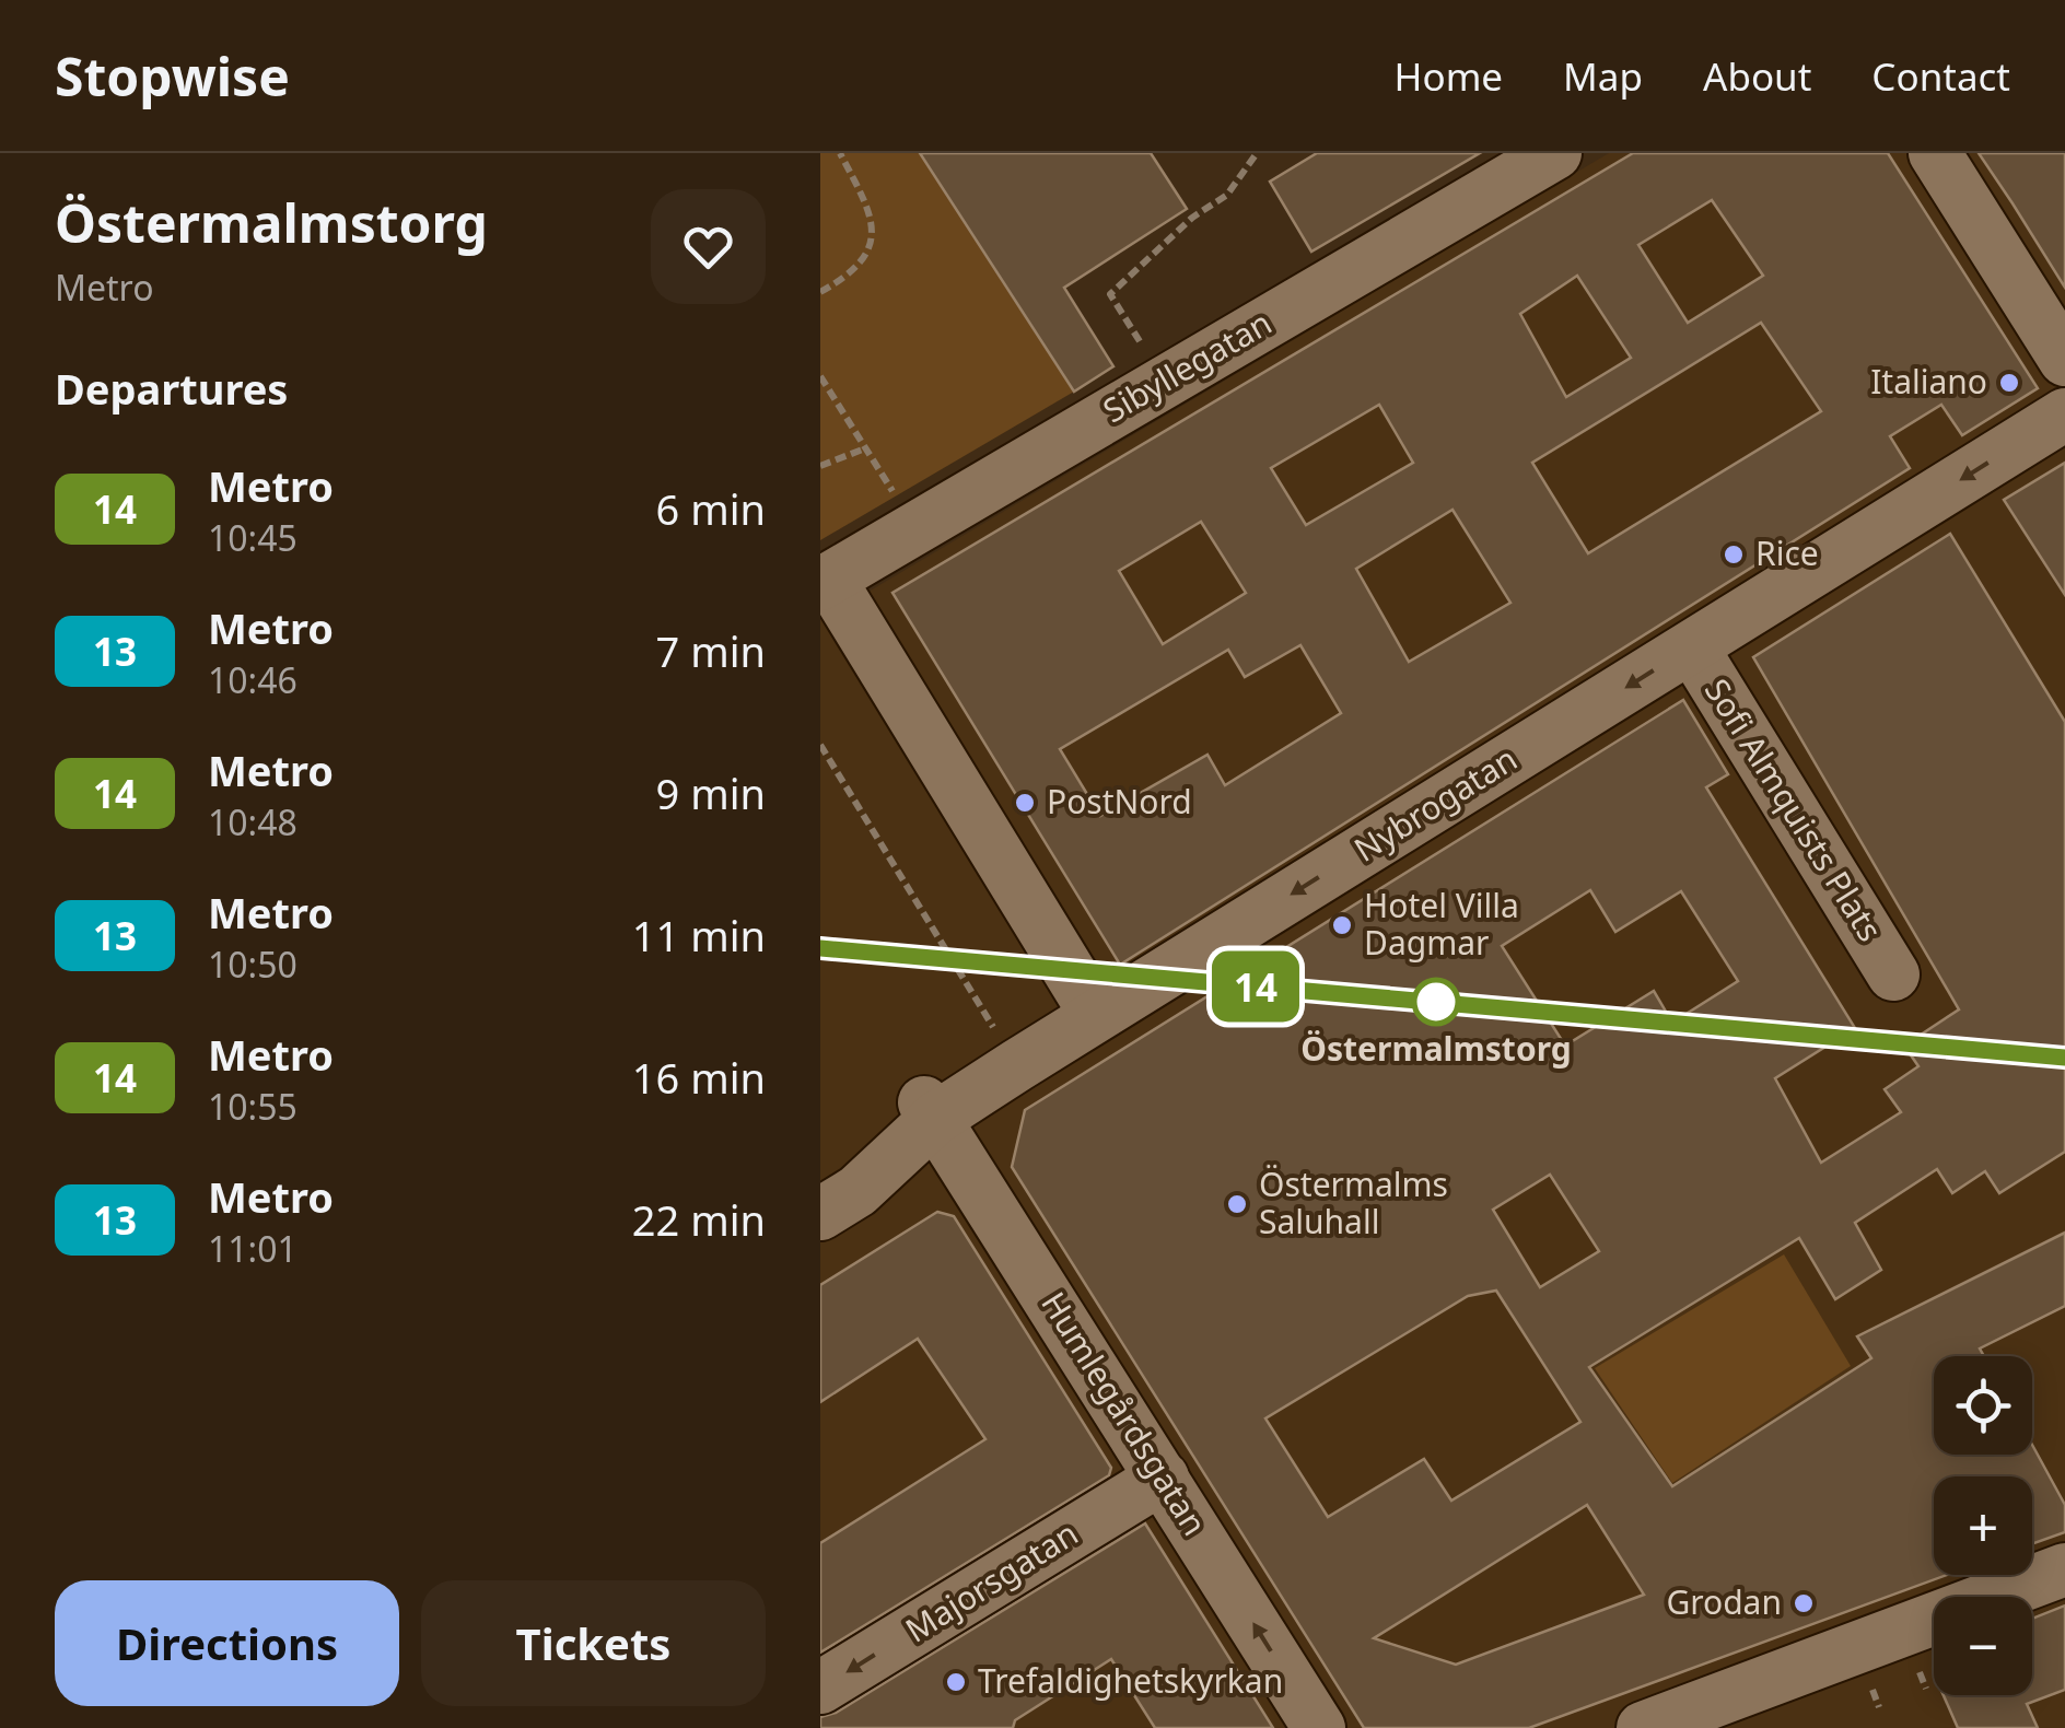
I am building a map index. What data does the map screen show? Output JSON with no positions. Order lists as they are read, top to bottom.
{
  "streets": {
    "street": [
      "Sibyllegatan",
      "Nybrogatan",
      "Sofi Almquists Plats",
      "Humlegårdsgatan",
      "Majorsgatan"
    ]
  },
  "crossings": [
    ["Nybrogatan", "Sofi Almquists Plats"],
    ["Nybrogatan", "Humlegårdsgatan"],
    ["Humlegårdsgatan", "Majorsgatan"]
  ],
  "one_way": ["Nybrogatan", "Humlegårdsgatan", "Majorsgatan"],
  "places": [
    "Italiano",
    "Rice",
    "PostNord",
    "Hotel Villa Dagmar",
    "Östermalmstorg",
    "Östermalms Saluhall",
    "Grodan",
    "Trefaldighetskyrkan"
  ],
  "lines": ["metro line 14"],
  "page": {
    "header": "Stopwise",
    "nav": [
      "Home",
      "Map",
      "About",
      "Contact"
    ],
    "heading": [
      ["Östermalmstorg", "Metro"],
      "Departures"
    ],
    "on_map": "14",
    "list": [
      {
        "mark": "14",
        "name": "Metro",
        "note": "10:45",
        "value": "6 min"
      },
      {
        "mark": "13",
        "name": "Metro",
        "note": "10:46",
        "value": "7 min"
      },
      {
        "mark": "14",
        "name": "Metro",
        "note": "10:48",
        "value": "9 min"
      },
      {
        "mark": "13",
        "name": "Metro",
        "note": "10:50",
        "value": "11 min"
      },
      {
        "mark": "14",
        "name": "Metro",
        "note": "10:55",
        "value": "16 min"
      },
      {
        "mark": "13",
        "name": "Metro",
        "note": "11:01",
        "value": "22 min"
      }
    ],
    "map_buttons": ["+", "−"],
    "buttons": ["Directions", "Tickets"]
  }
}
